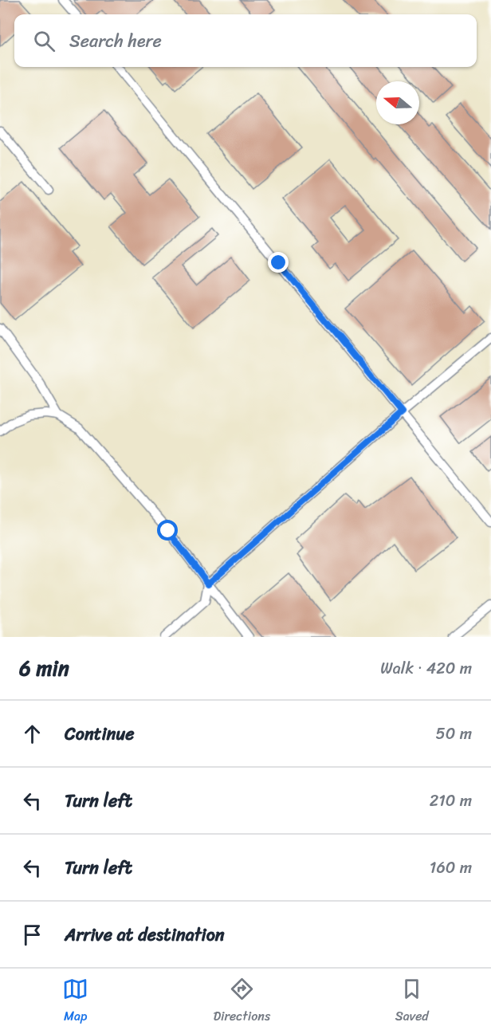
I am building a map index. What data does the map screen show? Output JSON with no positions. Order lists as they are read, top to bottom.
{
  "north": "left",
  "page": {
    "search": "Search here",
    "heading": ["6 min", "Walk · 420 m"],
    "list": [
      ["Continue", "50 m"],
      ["Turn left", "210 m"],
      ["Turn left", "160 m"],
      "Arrive at destination"
    ],
    "nav": ["Map", "Directions", "Saved"]
  }
}
